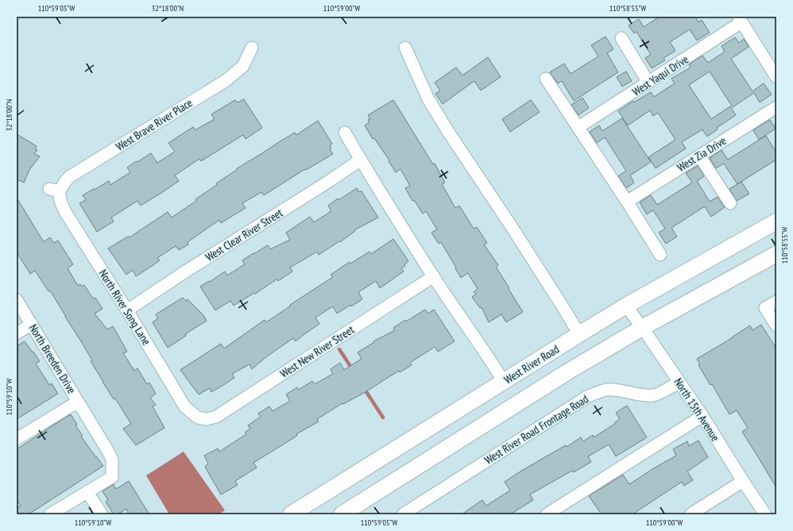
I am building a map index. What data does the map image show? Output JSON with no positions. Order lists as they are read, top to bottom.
{
  "streets": {
    "main road": ["West River Road"],
    "street": [
      "West Yaqui Drive",
      "West Brave River Place",
      "West Zia Drive",
      "West Clear River Street",
      "North River Song Lane",
      "West New River Street",
      "North Breeden Drive",
      "North 15th Avenue",
      "West River Road Frontage Road"
    ]
  },
  "crossings": [
    ["West Brave River Place", "North River Song Lane"],
    ["West Clear River Street", "North River Song Lane"],
    ["North River Song Lane", "West New River Street"],
    ["West River Road", "North 15th Avenue"],
    ["North 15th Avenue", "West River Road Frontage Road"]
  ],
  "coordinates": [
    "110°59'05\"W",
    "32°18'00\"N",
    "110°59'00\"W",
    "110°58'55\"W",
    "110°59'10\"W"
  ]
}
